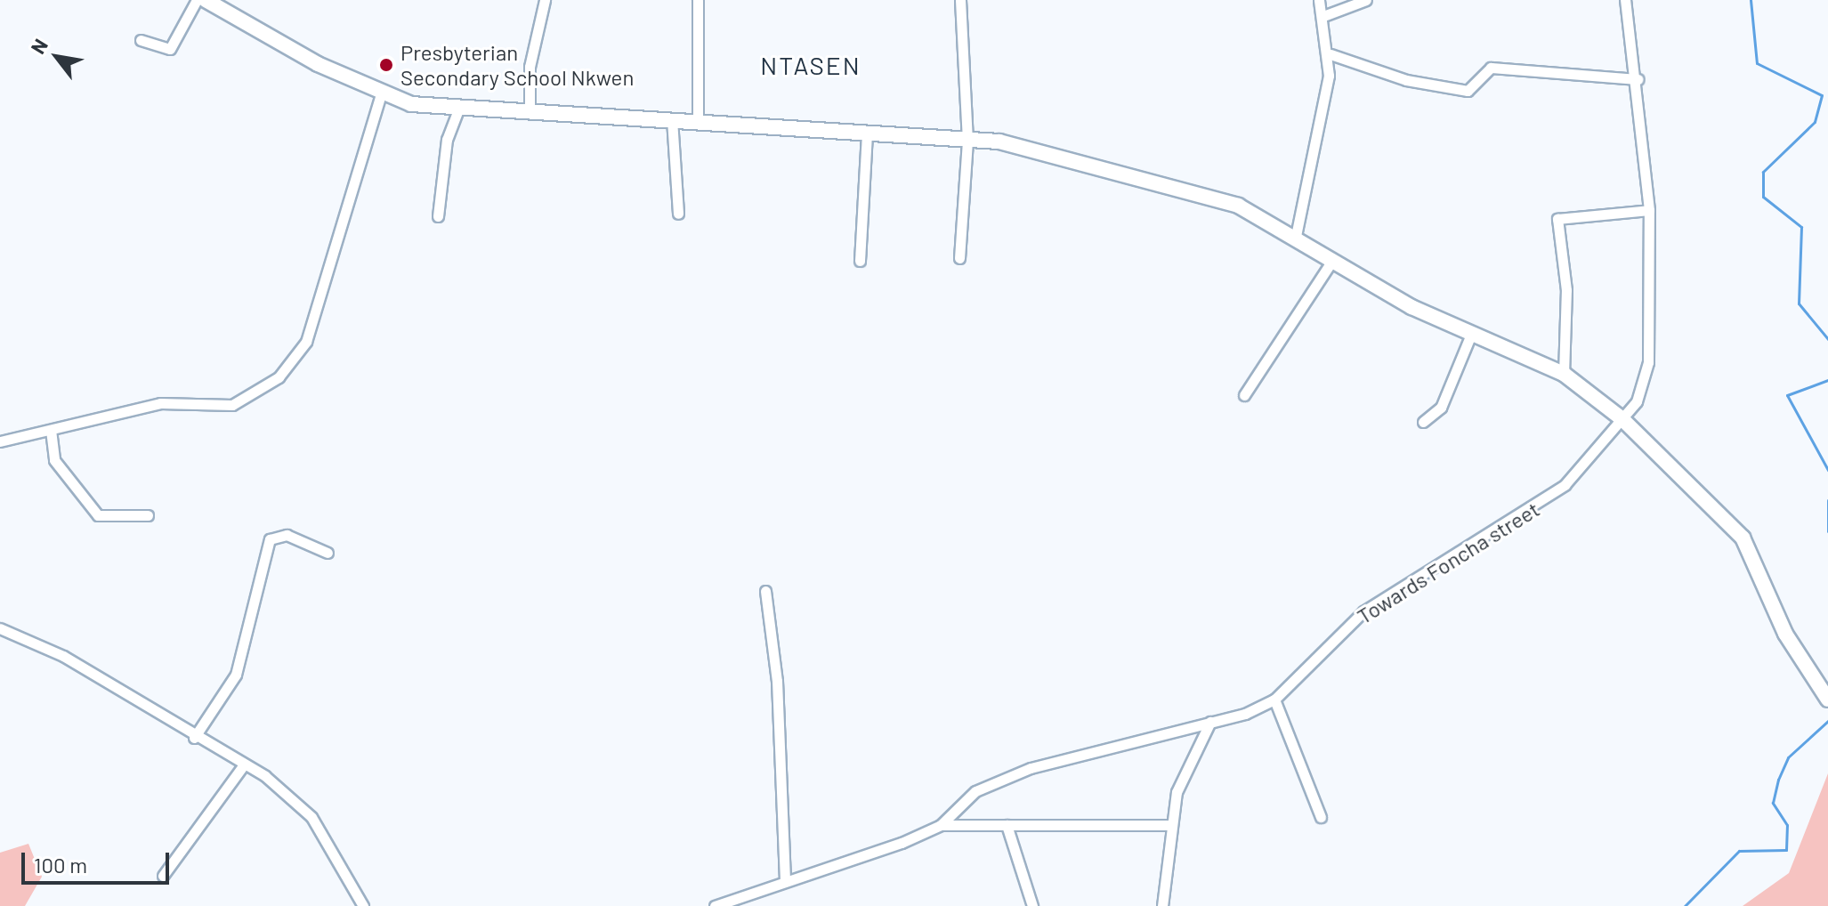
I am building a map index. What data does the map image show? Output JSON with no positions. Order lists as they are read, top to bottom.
{
  "streets": {
    "street": ["Towards Foncha street"]
  },
  "districts": ["NTASEN"],
  "places": ["Presbyterian Secondary School Nkwen"],
  "scale_bar": "100 m",
  "north": "top left"
}
